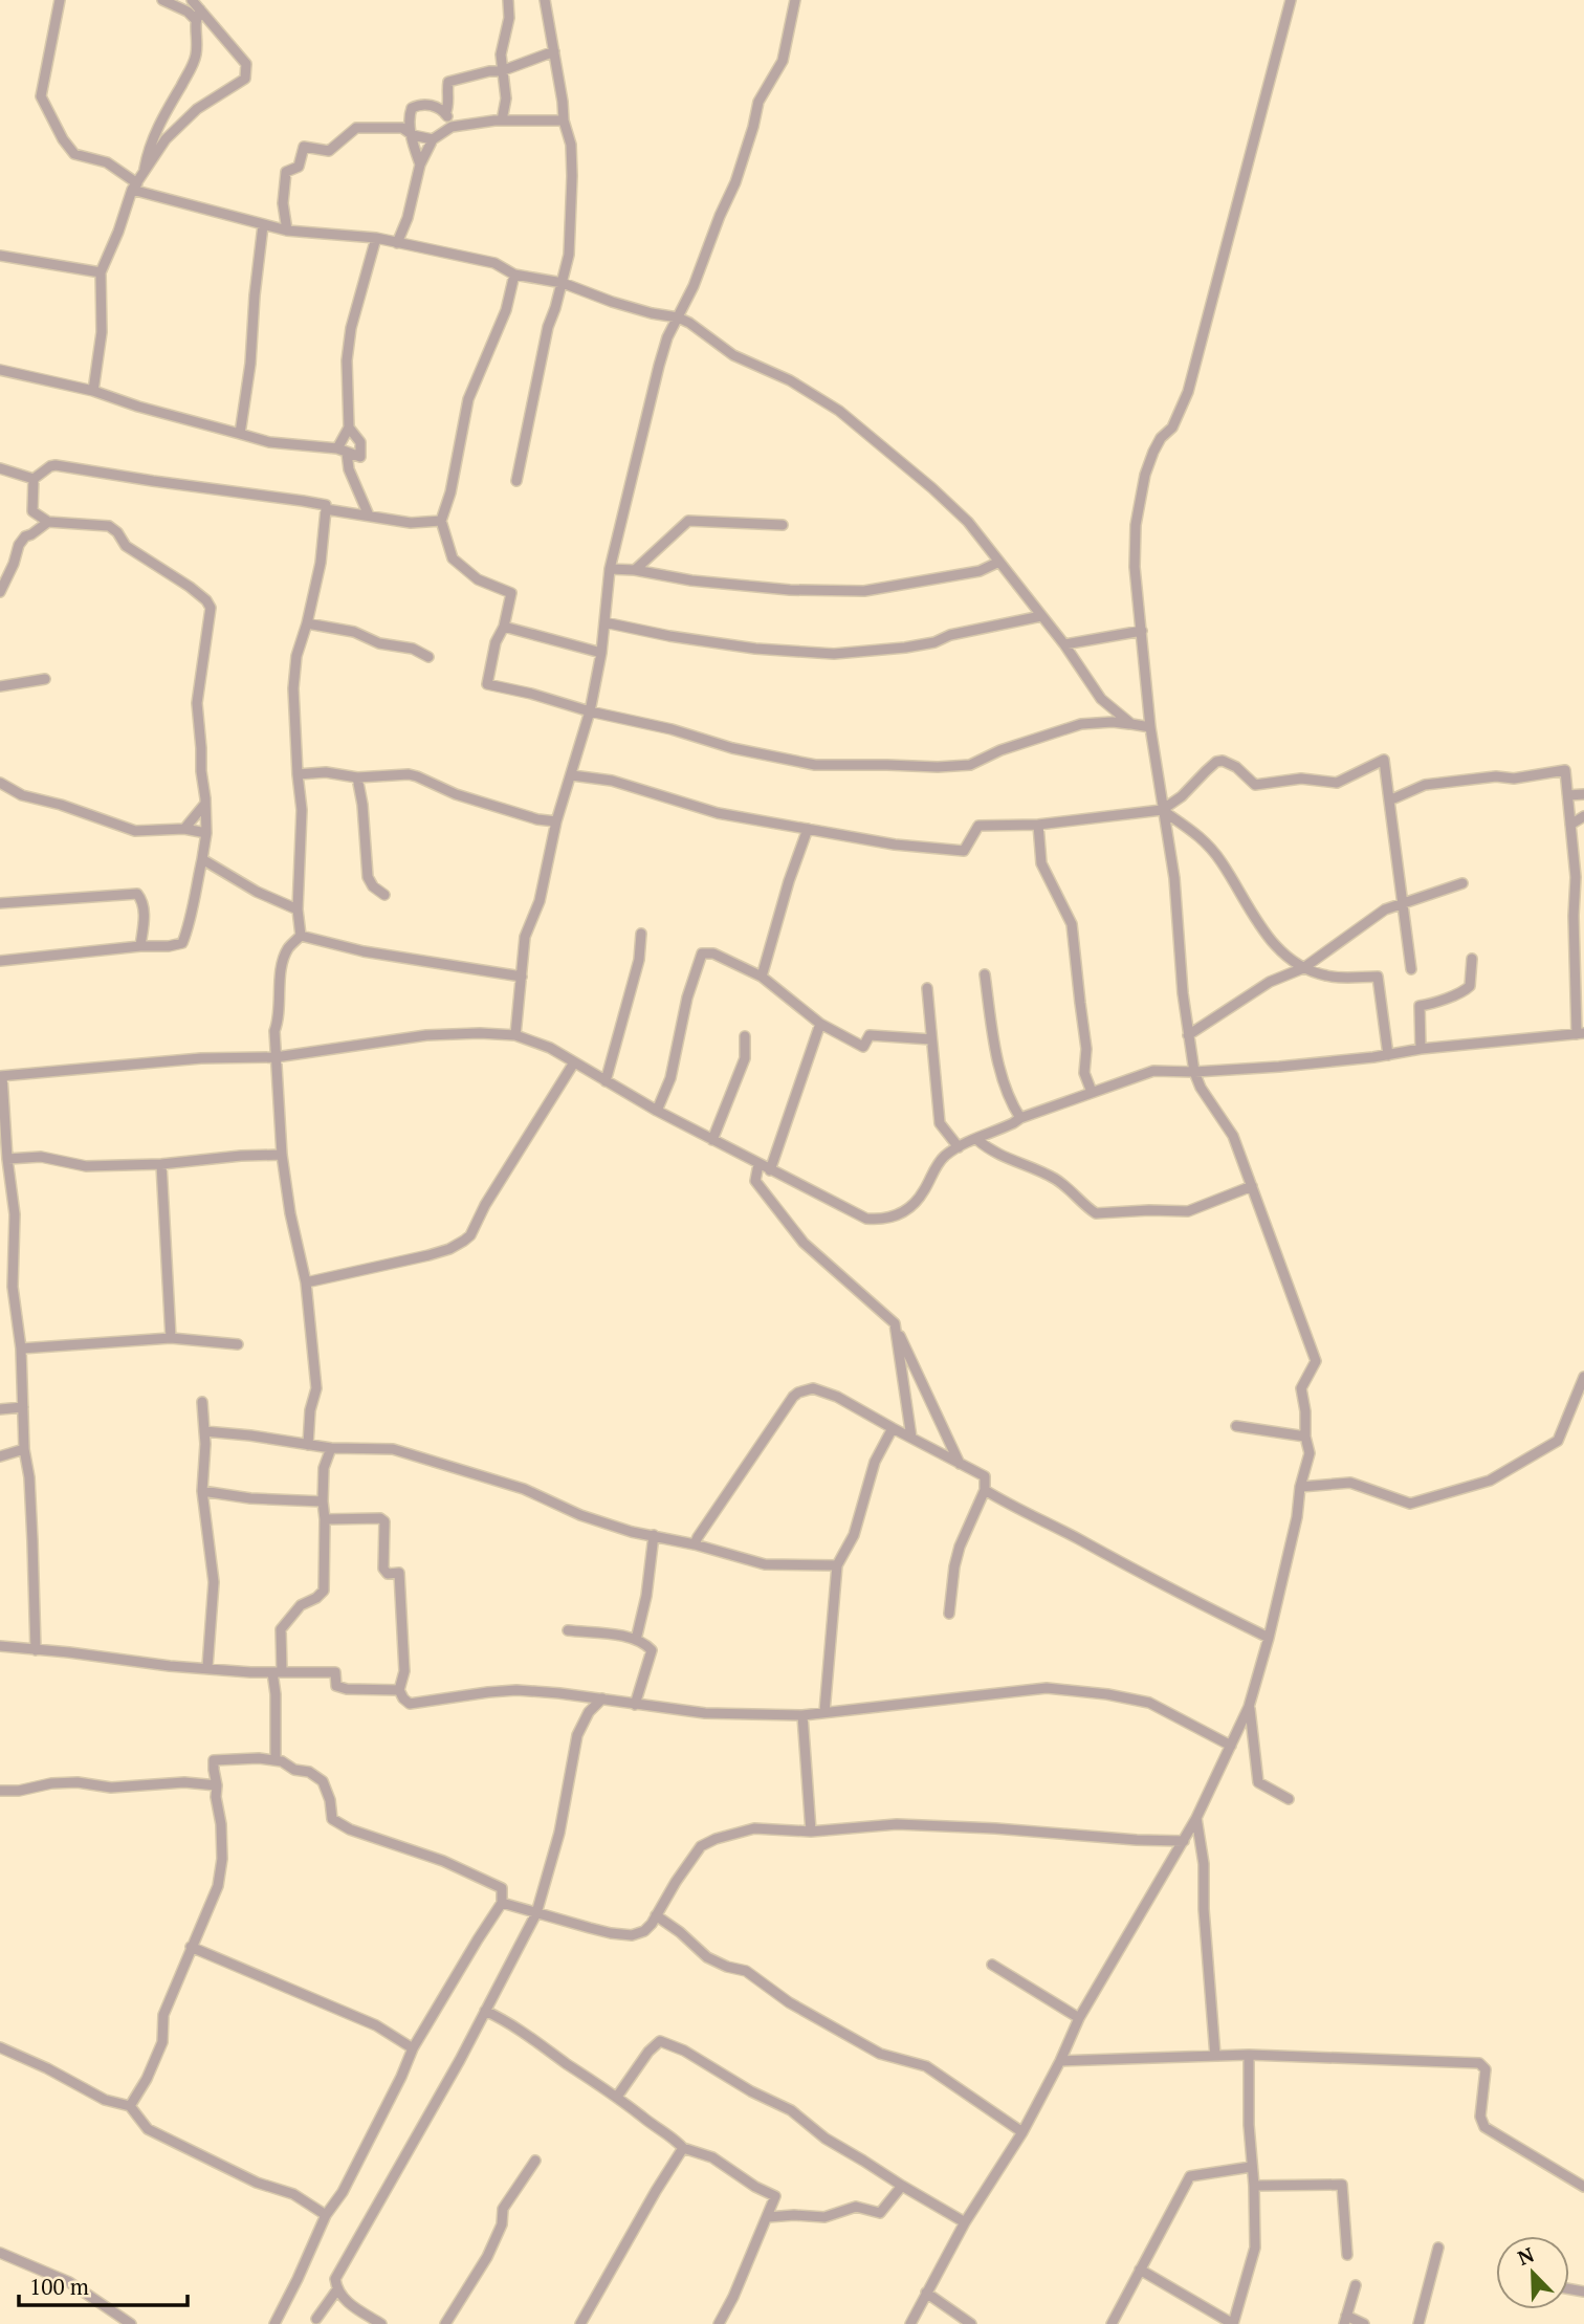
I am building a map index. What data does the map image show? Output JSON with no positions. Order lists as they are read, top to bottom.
{
  "scale_bar": "100 m",
  "north": "top left"
}
